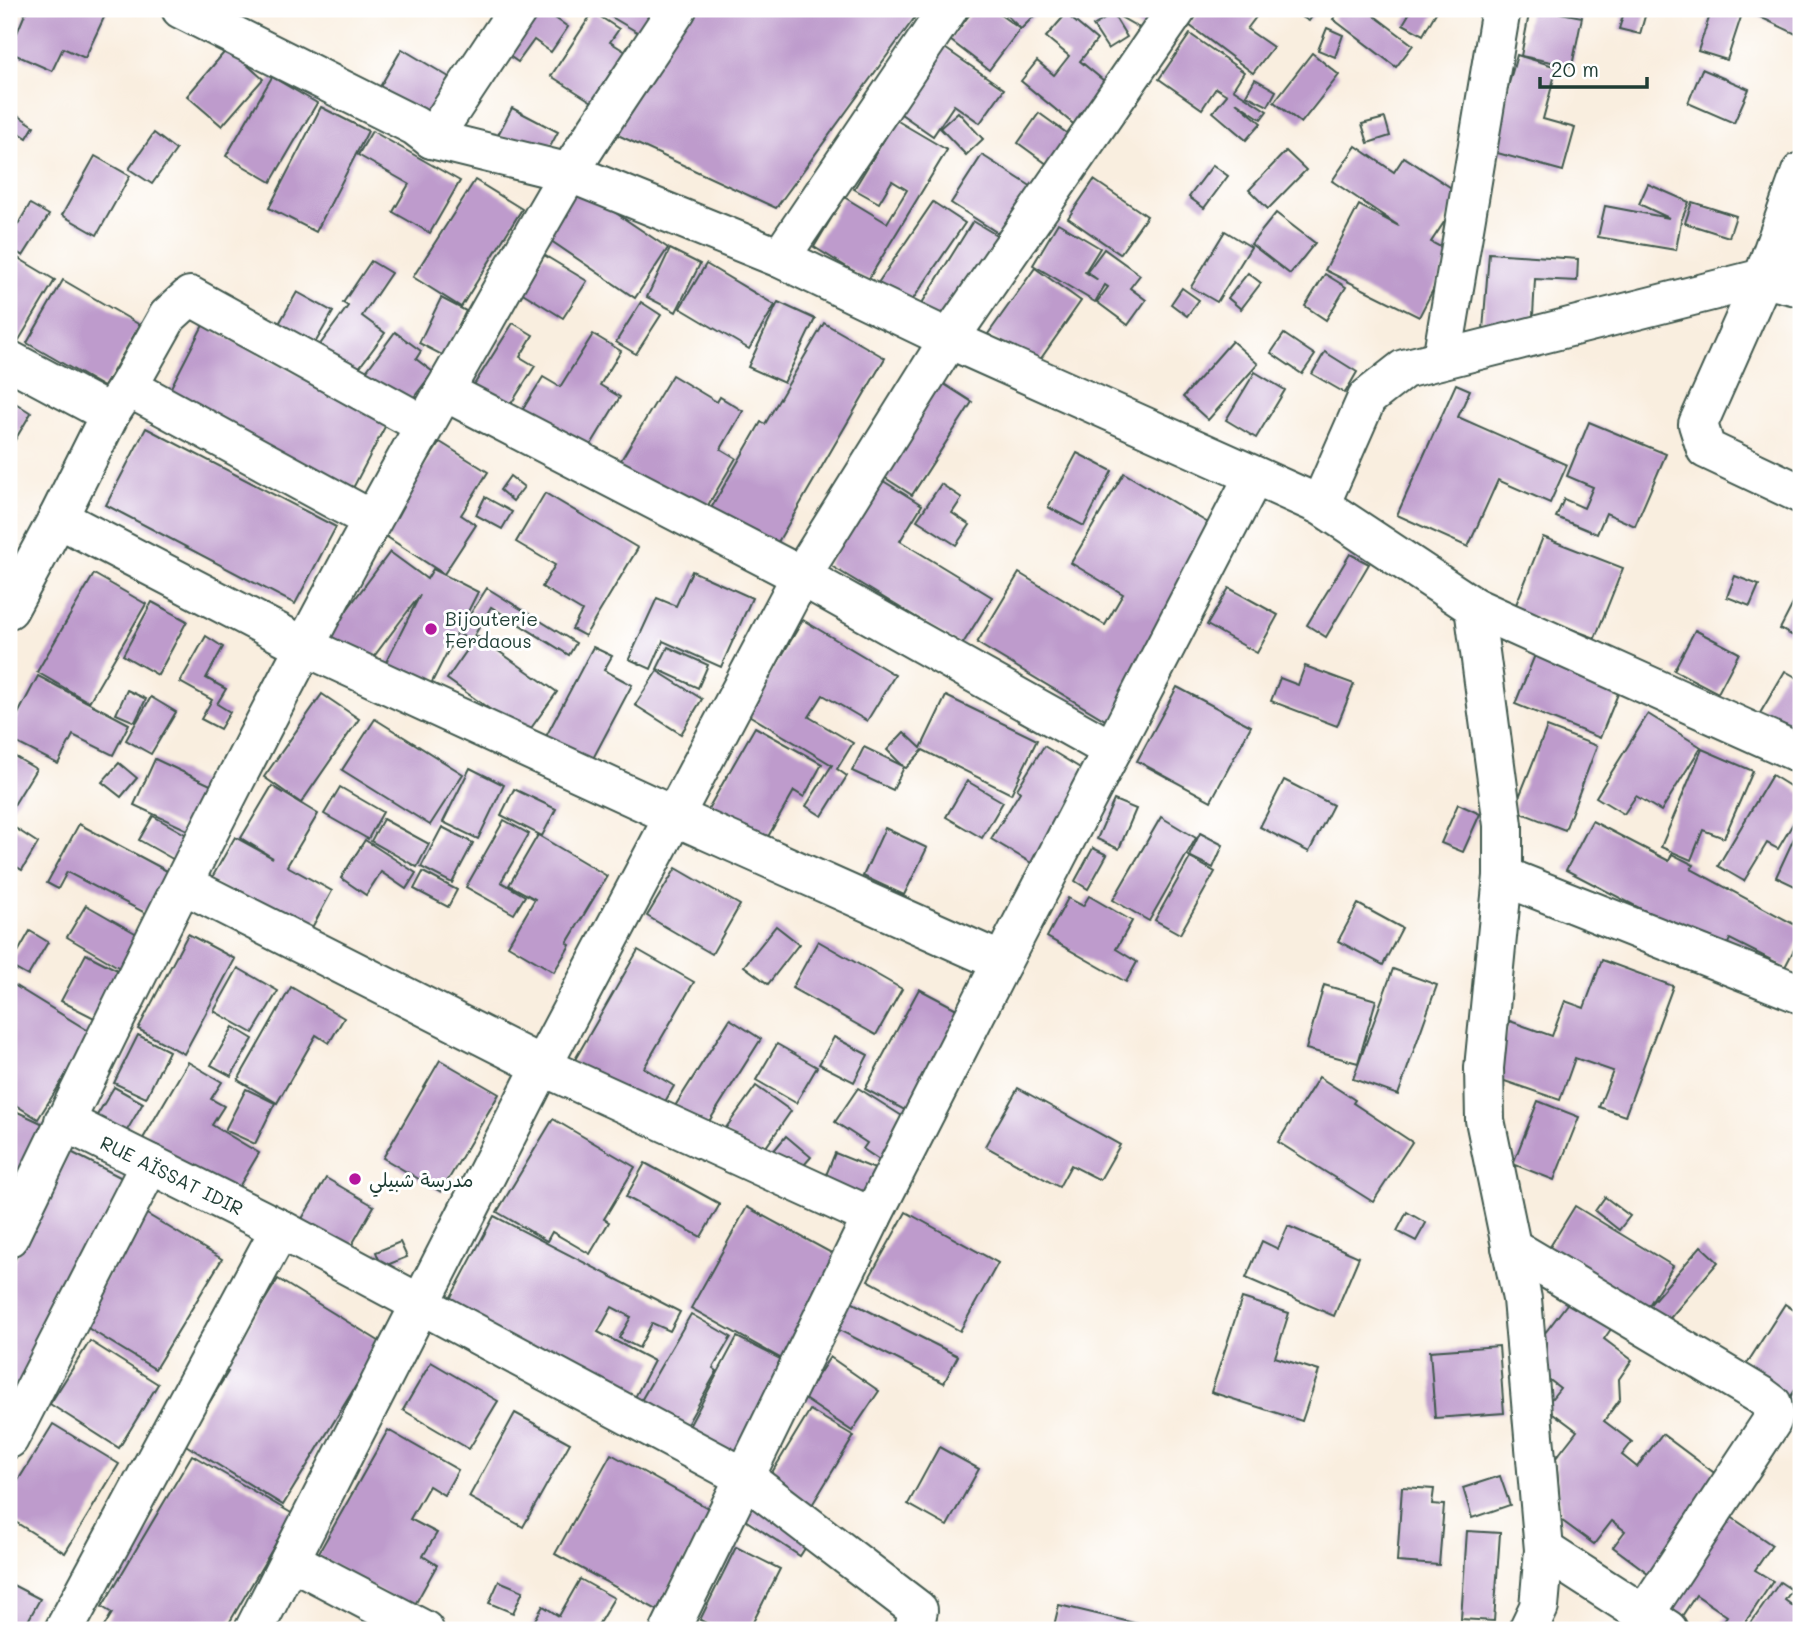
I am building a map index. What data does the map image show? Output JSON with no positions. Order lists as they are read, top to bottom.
{
  "streets": {
    "street": ["RUE AÏSSAT IDIR"]
  },
  "places": ["Bijouterie Ferdaous", "مدرسة شبيلي"],
  "scale_bar": "20 m"
}
